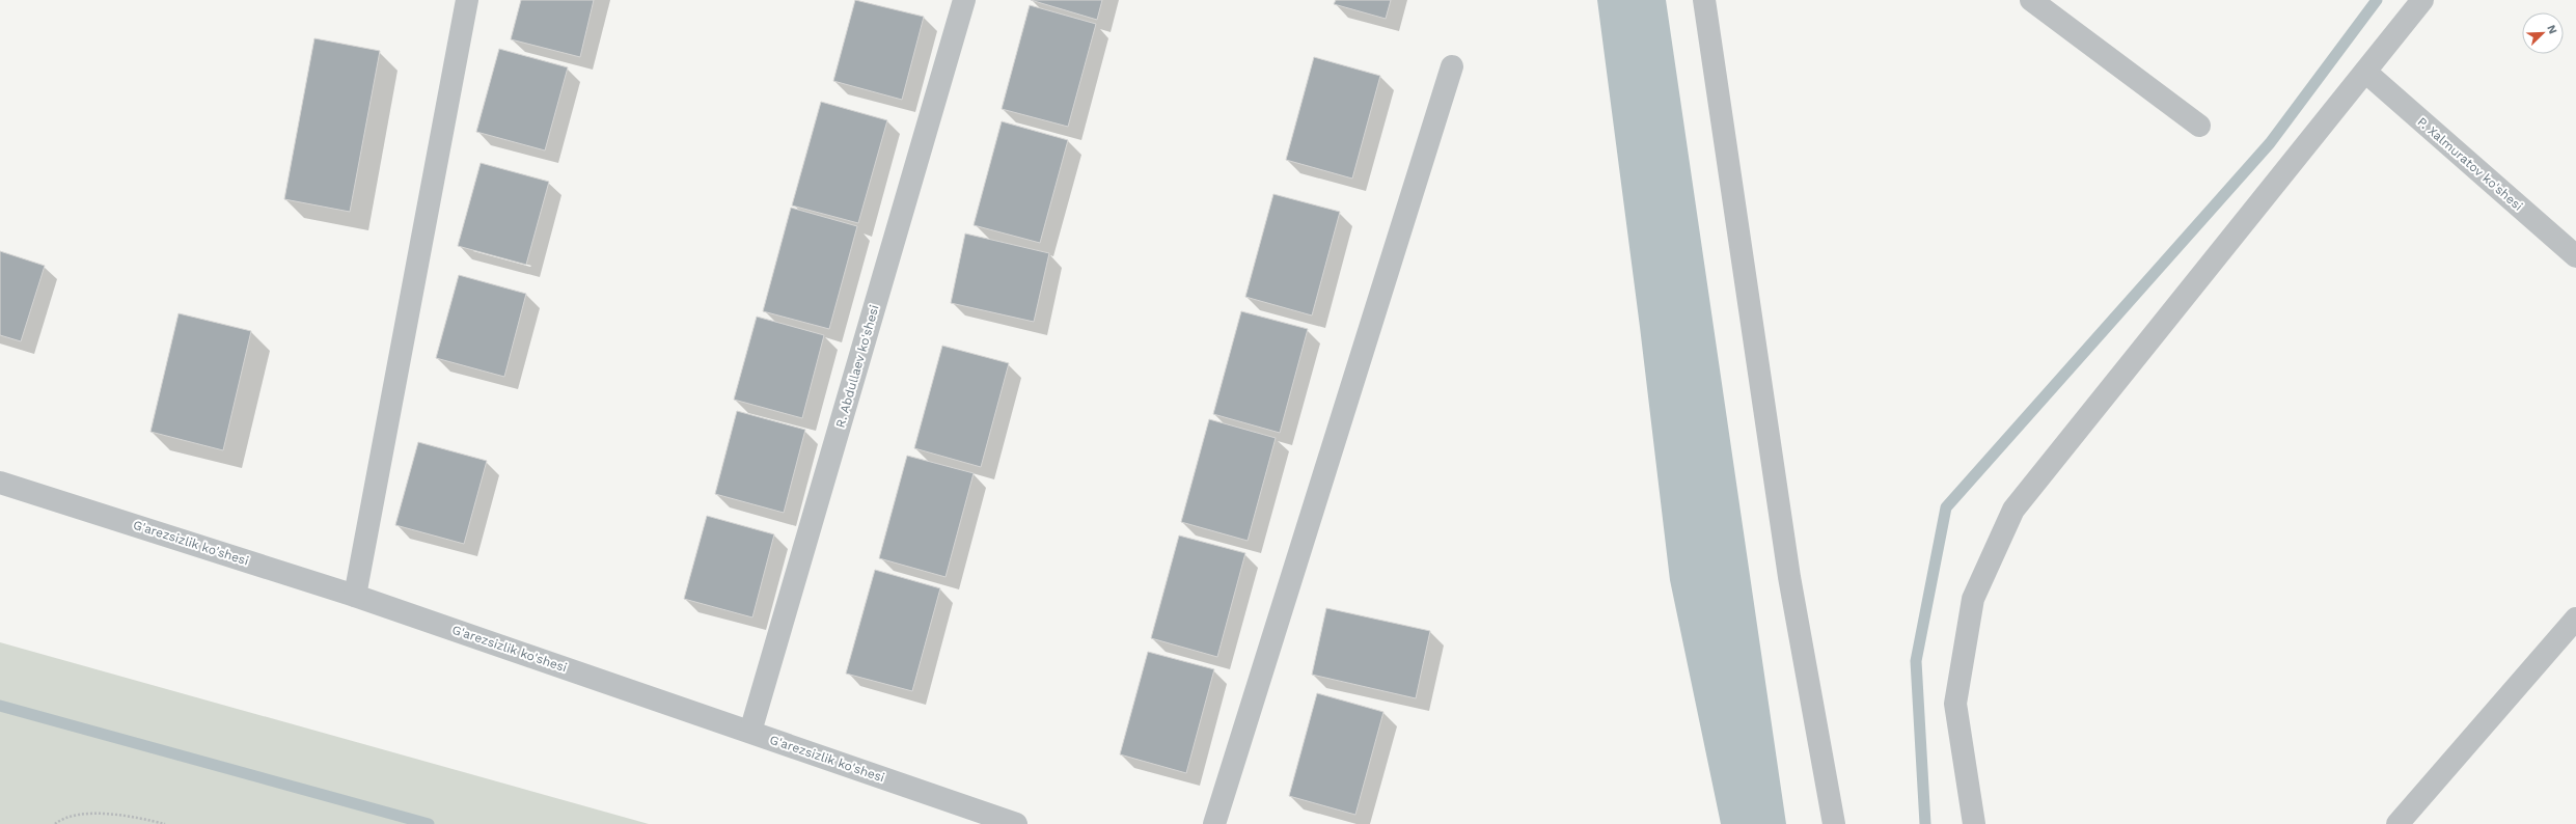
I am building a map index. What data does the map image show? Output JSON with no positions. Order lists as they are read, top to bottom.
{
  "streets": {
    "street": ["P. Xalmuratov ko'shesi", "R. Abdullaev ko'shesi", "G'arezsizlik ko'shesi"]
  },
  "crossings": [
    ["R. Abdullaev ko'shesi", "G'arezsizlik ko'shesi"]
  ],
  "north": "top right"
}
